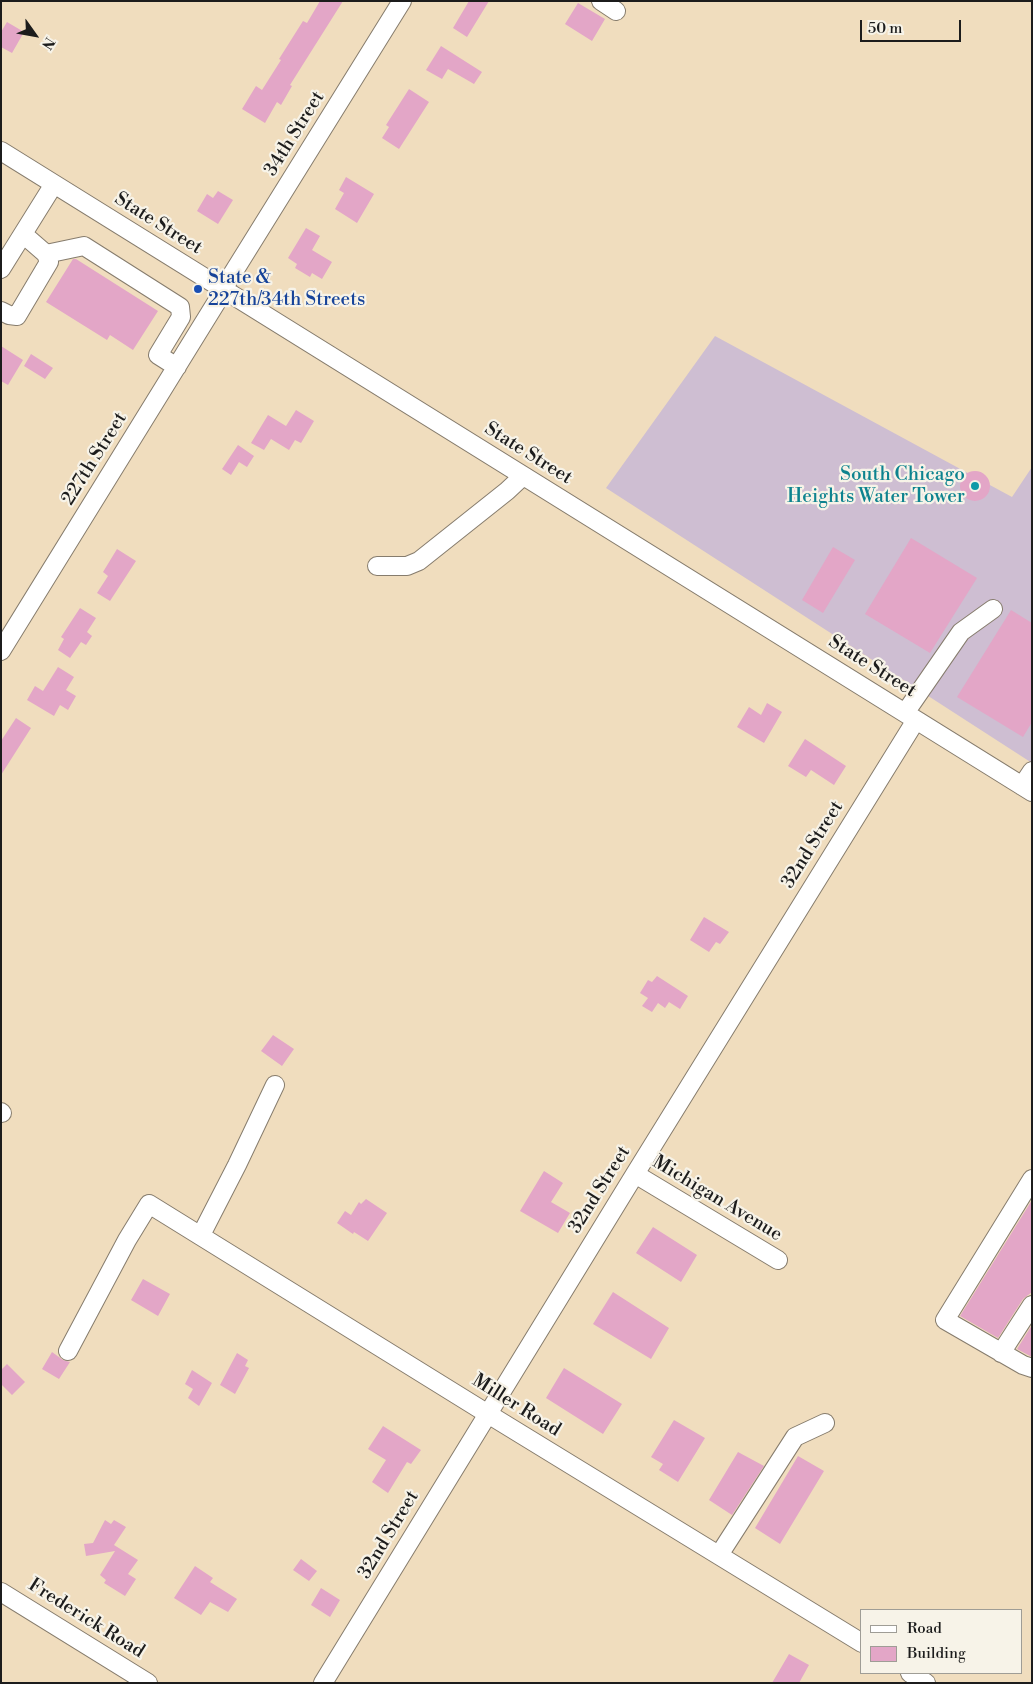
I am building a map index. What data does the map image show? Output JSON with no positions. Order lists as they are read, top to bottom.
{
  "streets": {
    "street": [
      "34th Street",
      "State Street",
      "227th Street",
      "32nd Street",
      "Michigan Avenue",
      "Miller Road",
      "Frederick Road"
    ]
  },
  "crossings": [
    ["34th Street", "State Street"],
    ["34th Street", "227th Street"],
    ["State Street", "227th Street"],
    ["State Street", "32nd Street"],
    ["32nd Street", "Michigan Avenue"],
    ["32nd Street", "Miller Road"]
  ],
  "places": ["State & 227th/34th Streets", "South Chicago Heights Water Tower"],
  "legend": ["Road", "Building"],
  "scale_bar": "50 m",
  "north": "bottom right"
}
